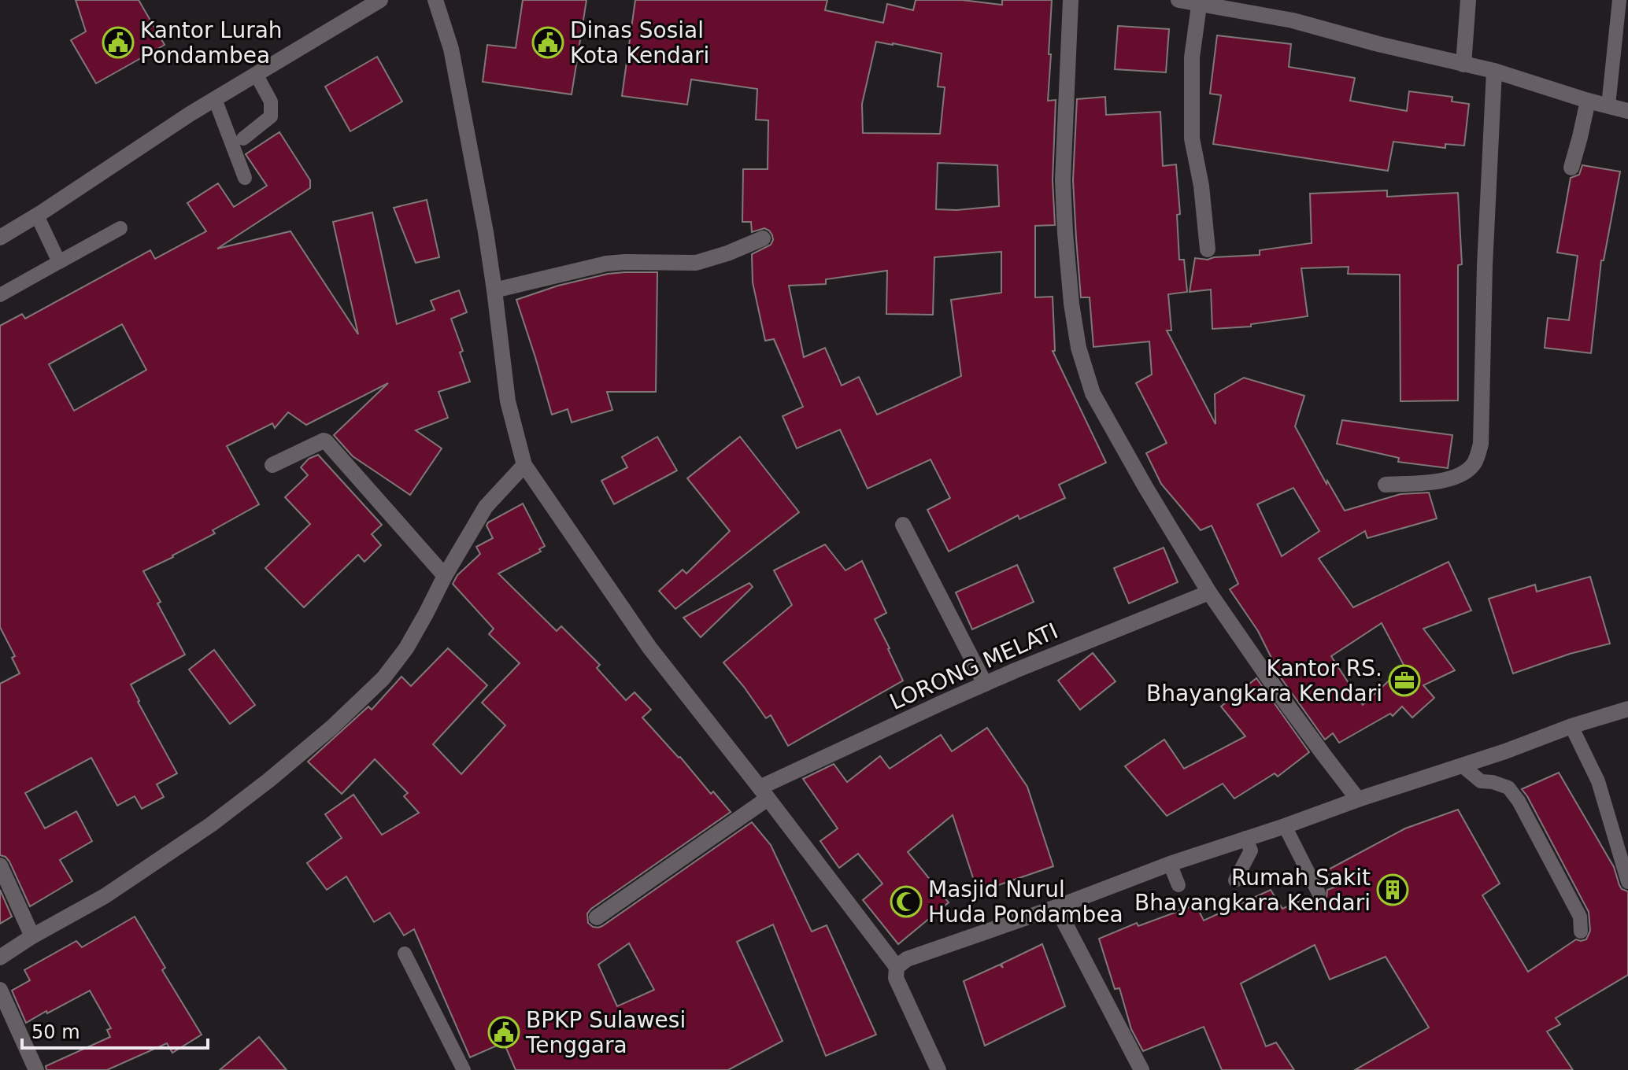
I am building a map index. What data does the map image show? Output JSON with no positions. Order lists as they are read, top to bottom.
{
  "streets": {
    "street": ["LORONG MELATI"]
  },
  "places": {
    "public building": ["Kantor Lurah Pondambea", "Dinas Sosial Kota Kendari", "BPKP Sulawesi Tenggara"],
    "office": ["Kantor RS. Bhayangkara Kendari"],
    "building": ["Rumah Sakit Bhayangkara Kendari"],
    "mosque": ["Masjid Nurul Huda Pondambea"]
  },
  "scale_bar": "50 m"
}
